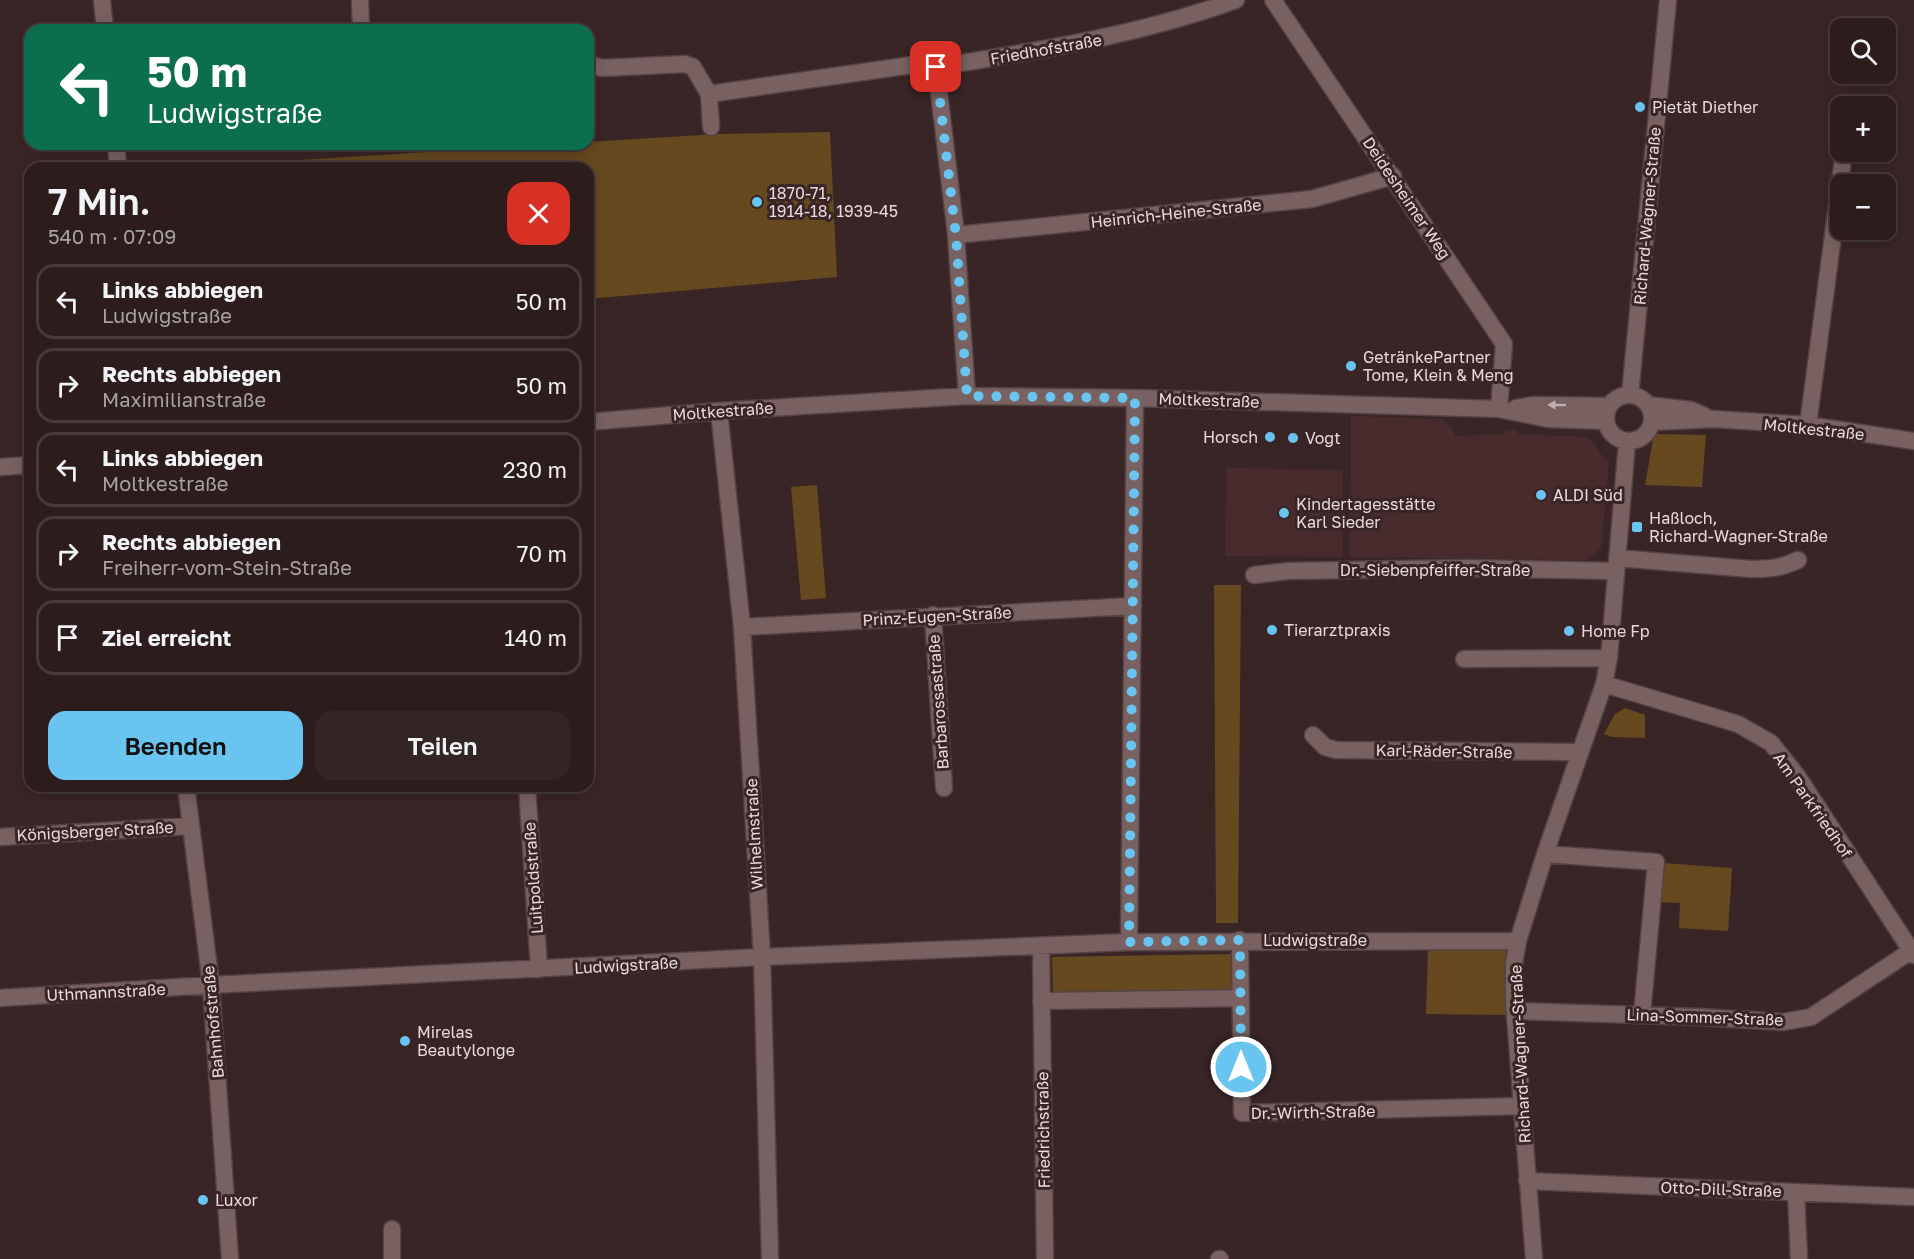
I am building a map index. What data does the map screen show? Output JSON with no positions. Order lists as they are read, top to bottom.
{
  "streets": {
    "street": [
      "Friedhofstraße",
      "Deidesheimer Weg",
      "Heinrich-Heine-Straße",
      "Richard-Wagner-Straße",
      "Moltkestraße",
      "Dr.-Siebenpfeiffer-Straße",
      "Prinz-Eugen-Straße",
      "Barbarossastraße",
      "Karl-Räder-Straße",
      "Am Parkfriedhof",
      "Königsberger Straße",
      "Wilhelmstraße",
      "Luitpoldstraße",
      "Ludwigstraße",
      "Uthmannstraße",
      "Lina-Sommer-Straße",
      "Bahnhofstraße",
      "Dr.-Wirth-Straße",
      "Friedrichstraße",
      "Otto-Dill-Straße"
    ]
  },
  "crossings": [
    ["Deidesheimer Weg", "Heinrich-Heine-Straße"],
    ["Deidesheimer Weg", "Moltkestraße"],
    ["Richard-Wagner-Straße", "Moltkestraße"],
    ["Richard-Wagner-Straße", "Dr.-Siebenpfeiffer-Straße"],
    ["Richard-Wagner-Straße", "Karl-Räder-Straße"],
    ["Richard-Wagner-Straße", "Am Parkfriedhof"],
    ["Richard-Wagner-Straße", "Ludwigstraße"],
    ["Richard-Wagner-Straße", "Lina-Sommer-Straße"],
    ["Richard-Wagner-Straße", "Dr.-Wirth-Straße"],
    ["Richard-Wagner-Straße", "Otto-Dill-Straße"],
    ["Moltkestraße", "Wilhelmstraße"],
    ["Prinz-Eugen-Straße", "Barbarossastraße"],
    ["Prinz-Eugen-Straße", "Wilhelmstraße"],
    ["Am Parkfriedhof", "Lina-Sommer-Straße"],
    ["Königsberger Straße", "Bahnhofstraße"],
    ["Wilhelmstraße", "Ludwigstraße"],
    ["Luitpoldstraße", "Ludwigstraße"],
    ["Ludwigstraße", "Uthmannstraße"],
    ["Ludwigstraße", "Bahnhofstraße"],
    ["Ludwigstraße", "Dr.-Wirth-Straße"],
    ["Uthmannstraße", "Bahnhofstraße"]
  ],
  "places": {
    "other": [
      "Pietät Diether",
      "1870-71, 1914-18, 1939-45",
      "GetränkePartner Tome, Klein & Meng",
      "Horsch",
      "Vogt",
      "ALDI Süd",
      "Kindertagesstätte Karl Sieder",
      "Tierarztpraxis",
      "Home Fp",
      "Mirelas Beautylonge",
      "Luxor"
    ],
    "transit": ["Haßloch, Richard-Wagner-Straße"]
  },
  "page": {
    "map_buttons": ["+", "−"],
    "turn": ["50 m", "Ludwigstraße"],
    "heading": ["7 Min.", "540 m · 07:09"],
    "list": [
      {
        "name": "Links abbiegen",
        "note": "Ludwigstraße",
        "value": "50 m"
      },
      {
        "name": "Rechts abbiegen",
        "note": "Maximilianstraße",
        "value": "50 m"
      },
      {
        "name": "Links abbiegen",
        "note": "Moltkestraße",
        "value": "230 m"
      },
      {
        "name": "Rechts abbiegen",
        "note": "Freiherr-vom-Stein-Straße",
        "value": "70 m"
      },
      {
        "name": "Ziel erreicht",
        "value": "140 m"
      }
    ],
    "buttons": ["Beenden", "Teilen"]
  }
}
